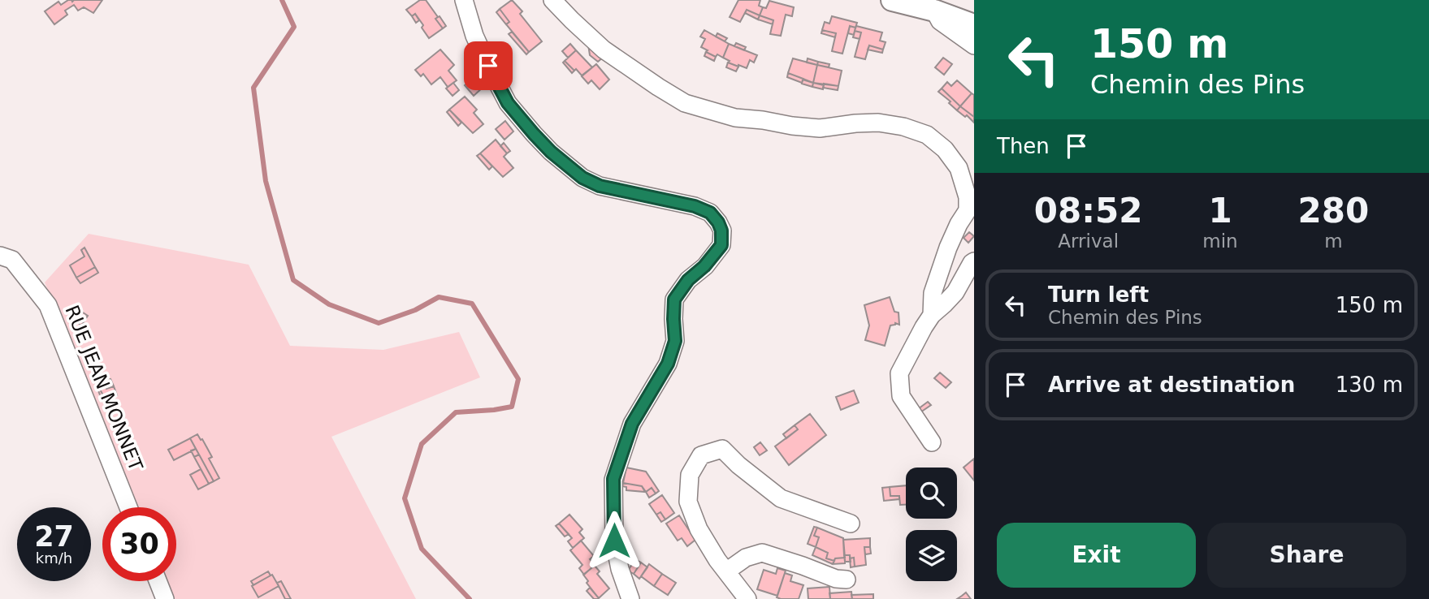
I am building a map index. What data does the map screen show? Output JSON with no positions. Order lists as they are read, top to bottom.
{
  "streets": {
    "street": ["RUE JEAN MONNET"]
  },
  "page": {
    "turn": ["150 m", "Chemin des Pins"],
    "then": "Then",
    "eta": [
      "08:52",
      "Arrival",
      "1",
      "min",
      "280",
      "m"
    ],
    "list": [
      {
        "name": "Turn left",
        "note": "Chemin des Pins",
        "value": "150 m"
      },
      {
        "name": "Arrive at destination",
        "value": "130 m"
      }
    ],
    "speed": "27 km/h",
    "limit": "30",
    "buttons": ["Exit", "Share"]
  }
}
